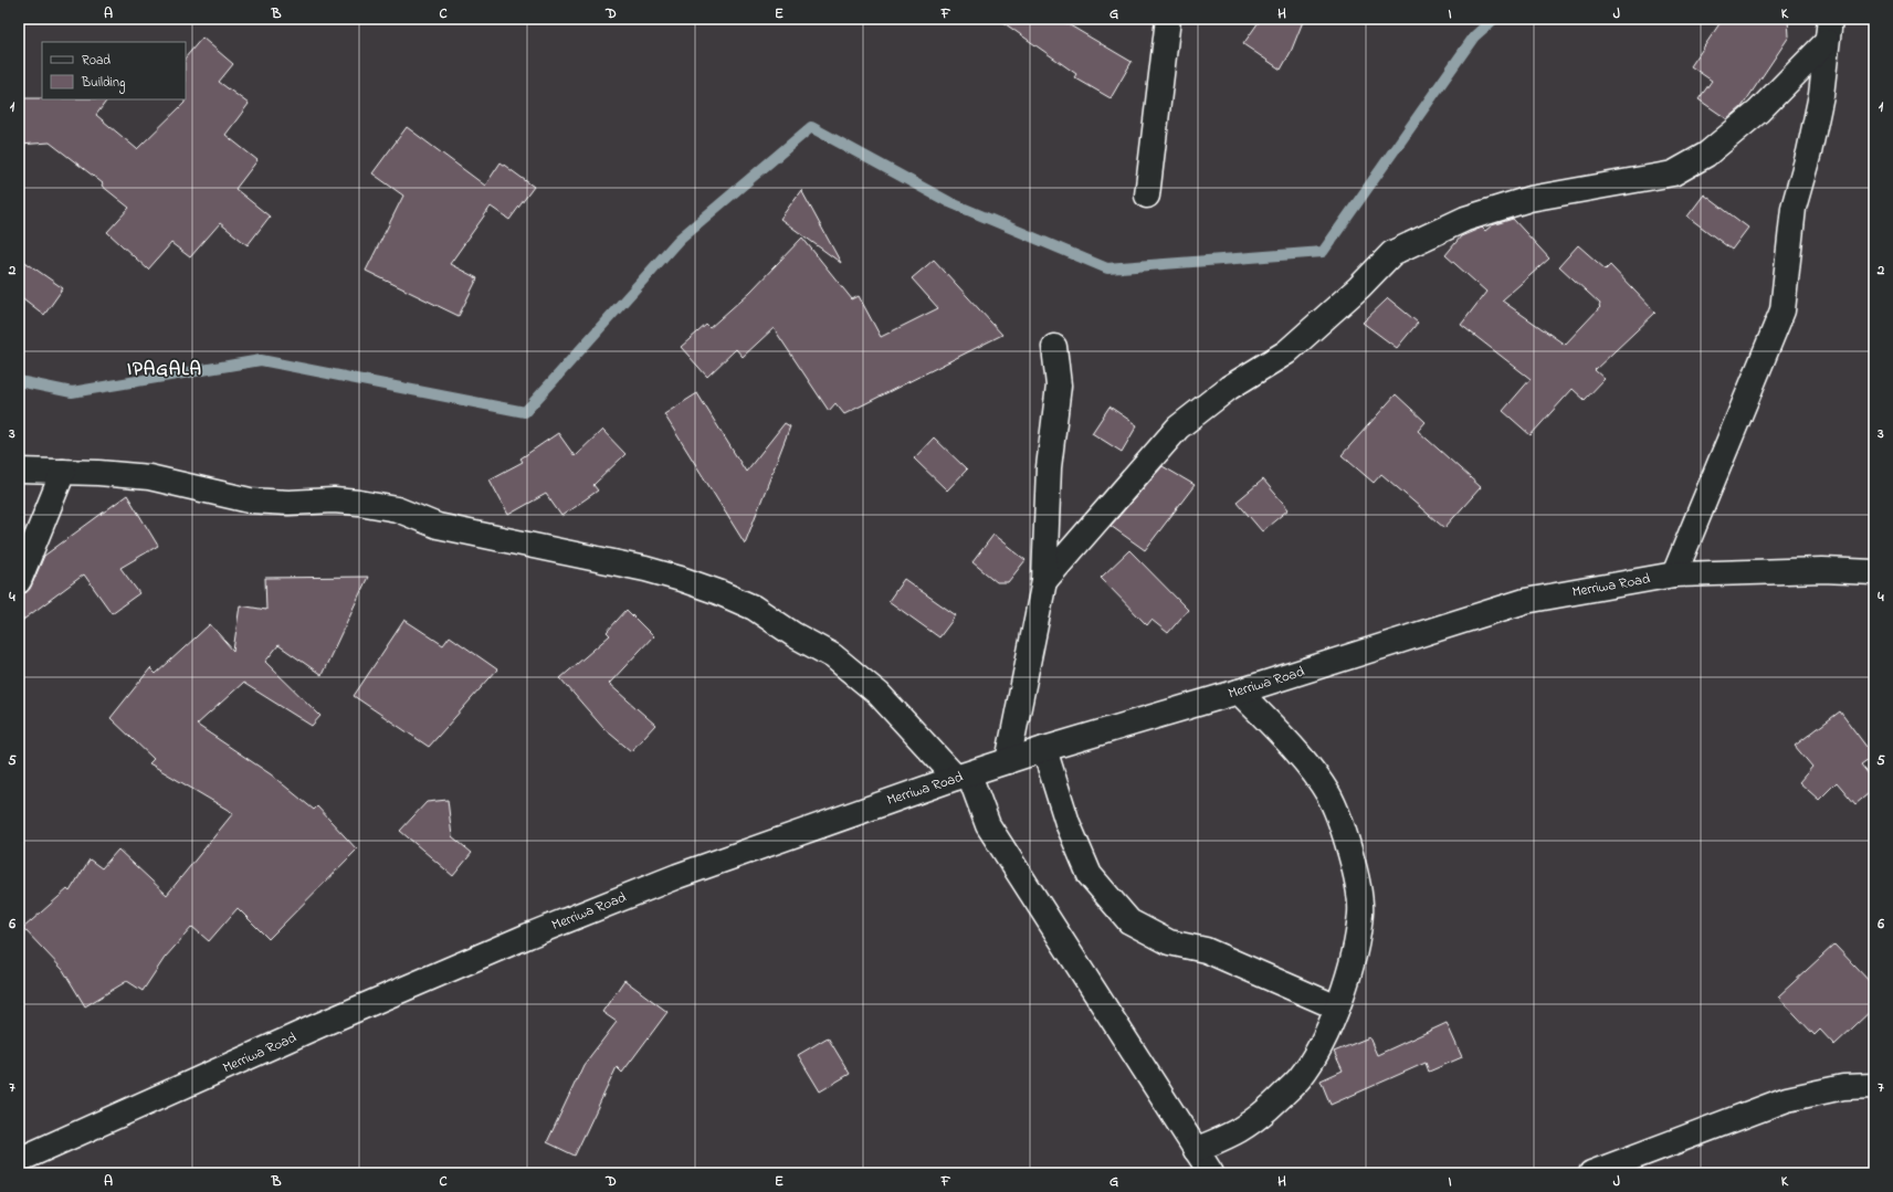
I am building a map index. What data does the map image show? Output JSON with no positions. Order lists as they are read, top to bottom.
{
  "streets": {
    "street": ["Merriwa Road"]
  },
  "districts": ["IPAGALA"],
  "legend": ["Road", "Building"],
  "grid": {
    "columns": [
      "A",
      "B",
      "C",
      "D",
      "E",
      "F",
      "G",
      "H",
      "I",
      "J",
      "K"
    ],
    "rows": [
      "1",
      "2",
      "3",
      "4",
      "5",
      "6",
      "7"
    ]
  }
}
